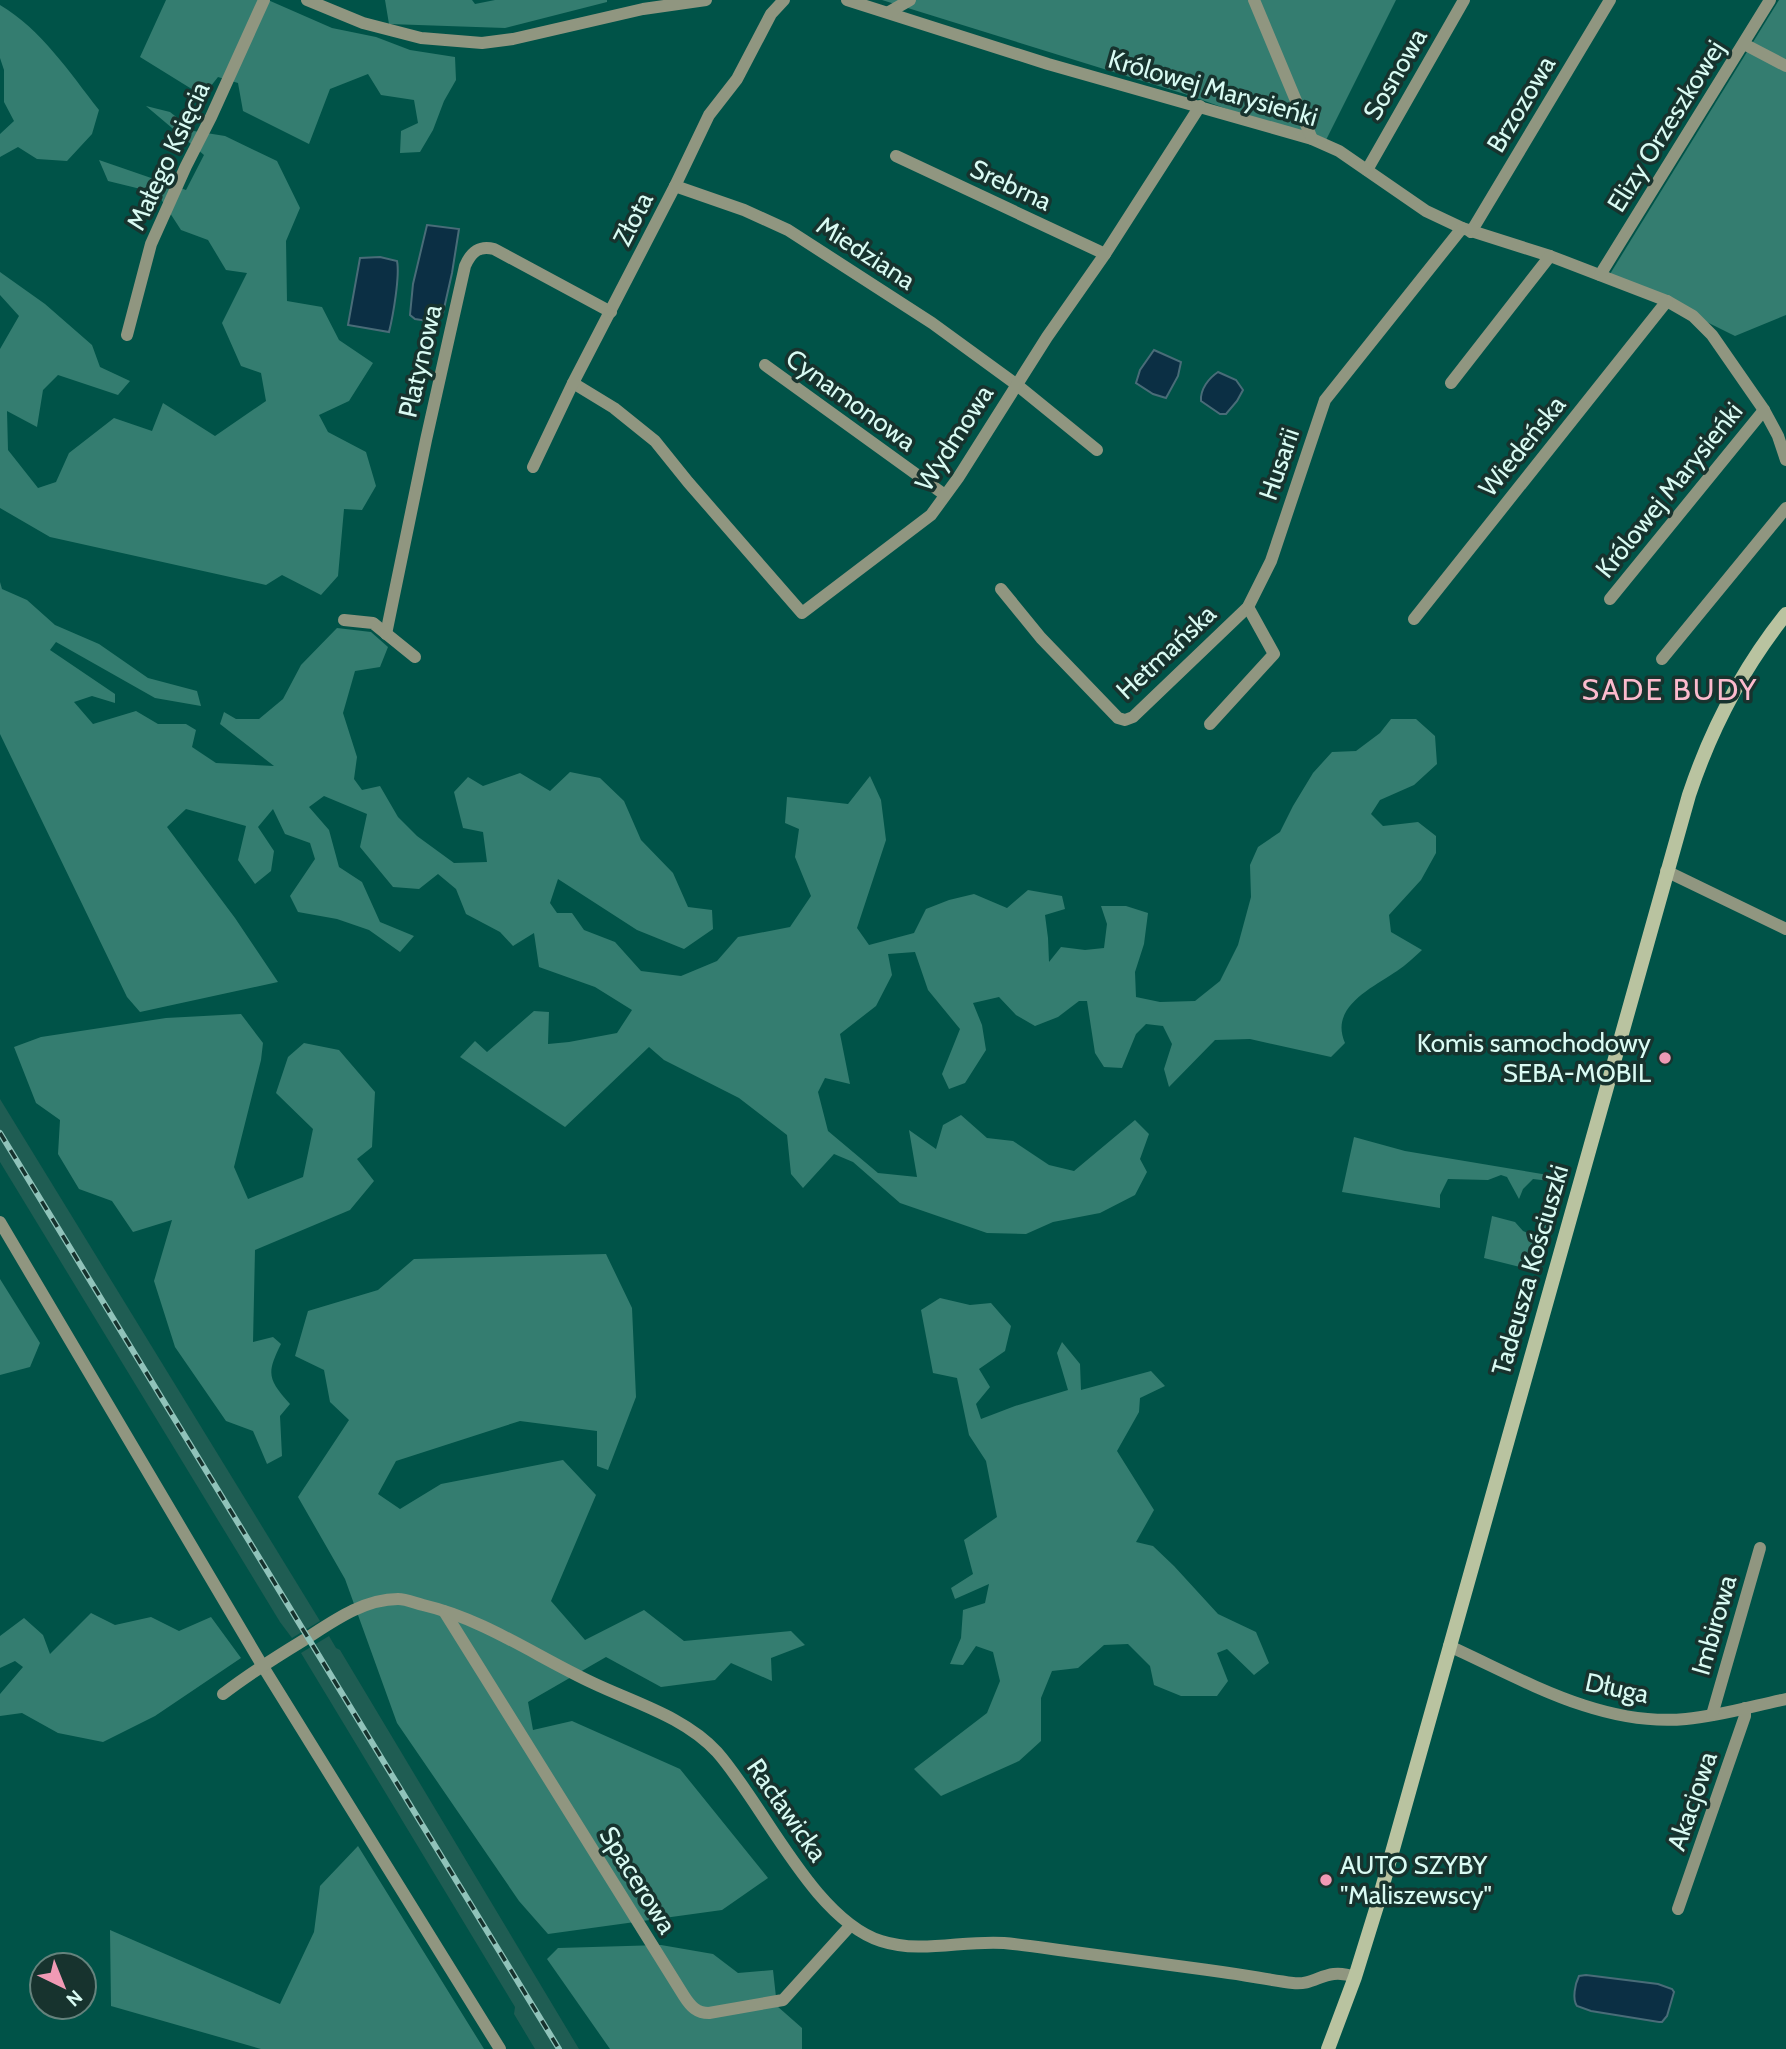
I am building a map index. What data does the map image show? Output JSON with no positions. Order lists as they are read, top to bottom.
{
  "streets": {
    "main road": ["Tadeusza Kościuszki"],
    "street": [
      "Sosnowa",
      "Królowej Marysieńki",
      "Brzozowa",
      "Elizy Orzeszkowej",
      "Małego Księcia",
      "Srebrna",
      "Złota",
      "Miedziana",
      "Platynowa",
      "Cynamonowa",
      "Wydmowa",
      "Wiedeńska",
      "Husarii",
      "Hetmańska",
      "Imbirowa",
      "Długa",
      "Akacjowa",
      "Racławicka",
      "Spacerowa"
    ]
  },
  "crossings": [
    ["Sosnowa", "Królowej Marysieńki"],
    ["Królowej Marysieńki", "Brzozowa"],
    ["Królowej Marysieńki", "Elizy Orzeszkowej"],
    ["Królowej Marysieńki", "Wydmowa"],
    ["Królowej Marysieńki", "Wiedeńska"],
    ["Królowej Marysieńki", "Husarii"],
    ["Brzozowa", "Husarii"],
    ["Srebrna", "Wydmowa"],
    ["Złota", "Miedziana"],
    ["Złota", "Platynowa"],
    ["Złota", "Wydmowa"],
    ["Miedziana", "Wydmowa"],
    ["Cynamonowa", "Wydmowa"],
    ["Husarii", "Hetmańska"],
    ["Tadeusza Kościuszki", "Długa"],
    ["Tadeusza Kościuszki", "Racławicka"],
    ["Imbirowa", "Długa"],
    ["Długa", "Akacjowa"],
    ["Racławicka", "Spacerowa"]
  ],
  "districts": ["SADE BUDY"],
  "places": ["Komis samochodowy SEBA-MOBIL", "AUTO SZYBY \"Maliszewscy\""],
  "north": "bottom right"
}
